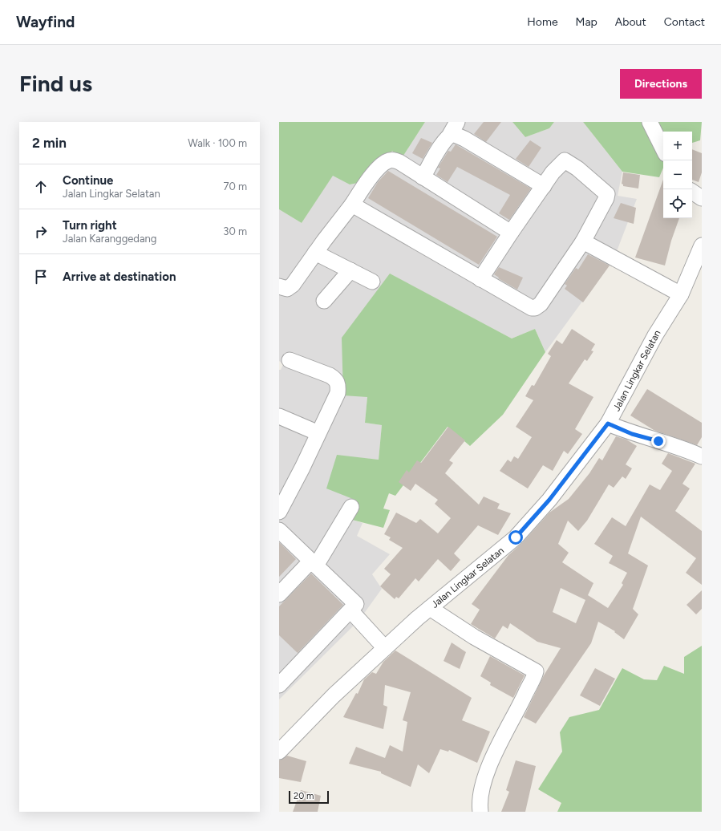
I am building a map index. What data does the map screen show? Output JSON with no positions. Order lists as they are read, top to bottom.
{
  "streets": {
    "street": ["Jalan Lingkar Selatan"]
  },
  "scale_bar": "20 m",
  "page": {
    "header": "Wayfind",
    "nav": [
      "Home",
      "Map",
      "About",
      "Contact"
    ],
    "buttons": "Directions",
    "title": "Find us",
    "heading": ["2 min", "Walk · 100 m"],
    "map_buttons": ["+", "−"],
    "list": [
      ["Continue", "Jalan Lingkar Selatan", "70 m"],
      ["Turn right", "Jalan Karanggedang", "30 m"],
      "Arrive at destination"
    ],
    "scale": "20 m"
  }
}
